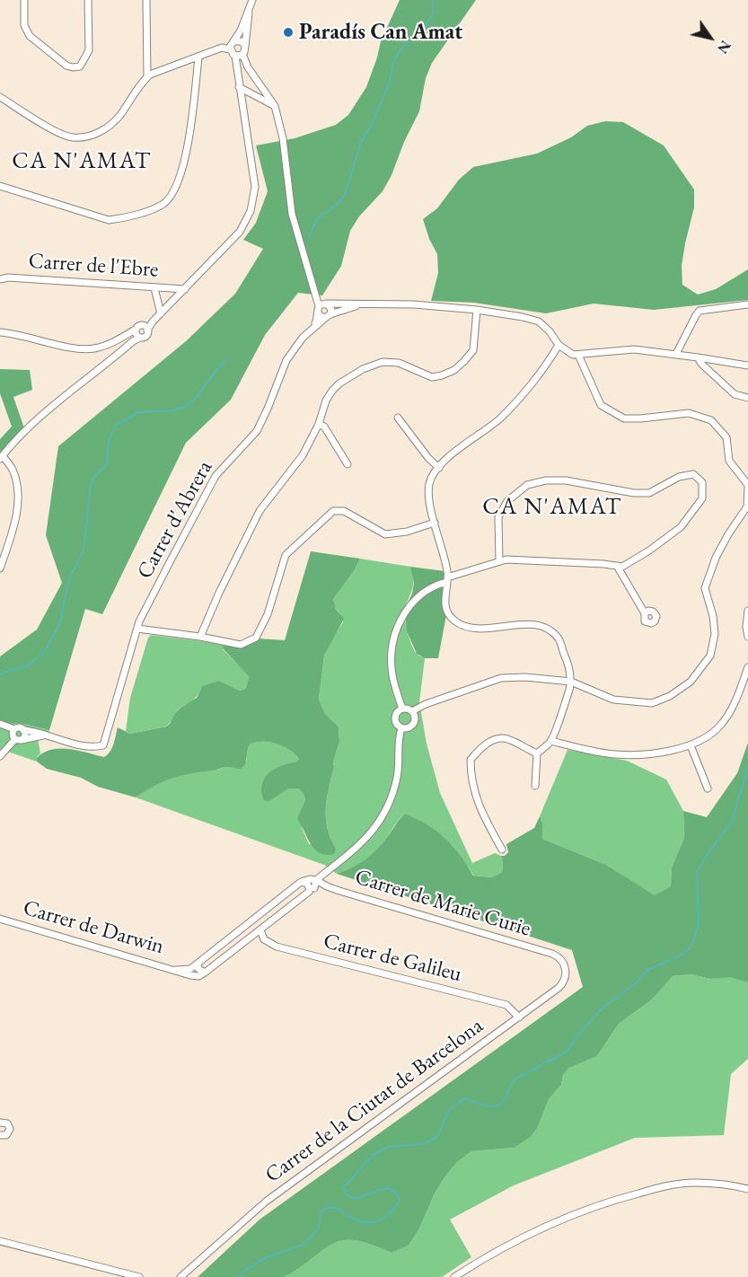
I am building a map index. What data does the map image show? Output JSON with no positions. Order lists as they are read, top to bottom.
{
  "streets": {
    "street": [
      "Carrer de l'Ebre",
      "Carrer d'Abrera",
      "Carrer de Marie Curie",
      "Carrer de Darwin",
      "Carrer de Galileu",
      "Carrer de la Ciutat de Barcelona"
    ]
  },
  "crossings": [
    ["Carrer de Marie Curie", "Carrer de la Ciutat de Barcelona"],
    ["Carrer de Galileu", "Carrer de la Ciutat de Barcelona"]
  ],
  "districts": ["CA N'AMAT", "CA N'AMAT"],
  "places": ["Paradís Can Amat"],
  "north": "bottom right"
}
